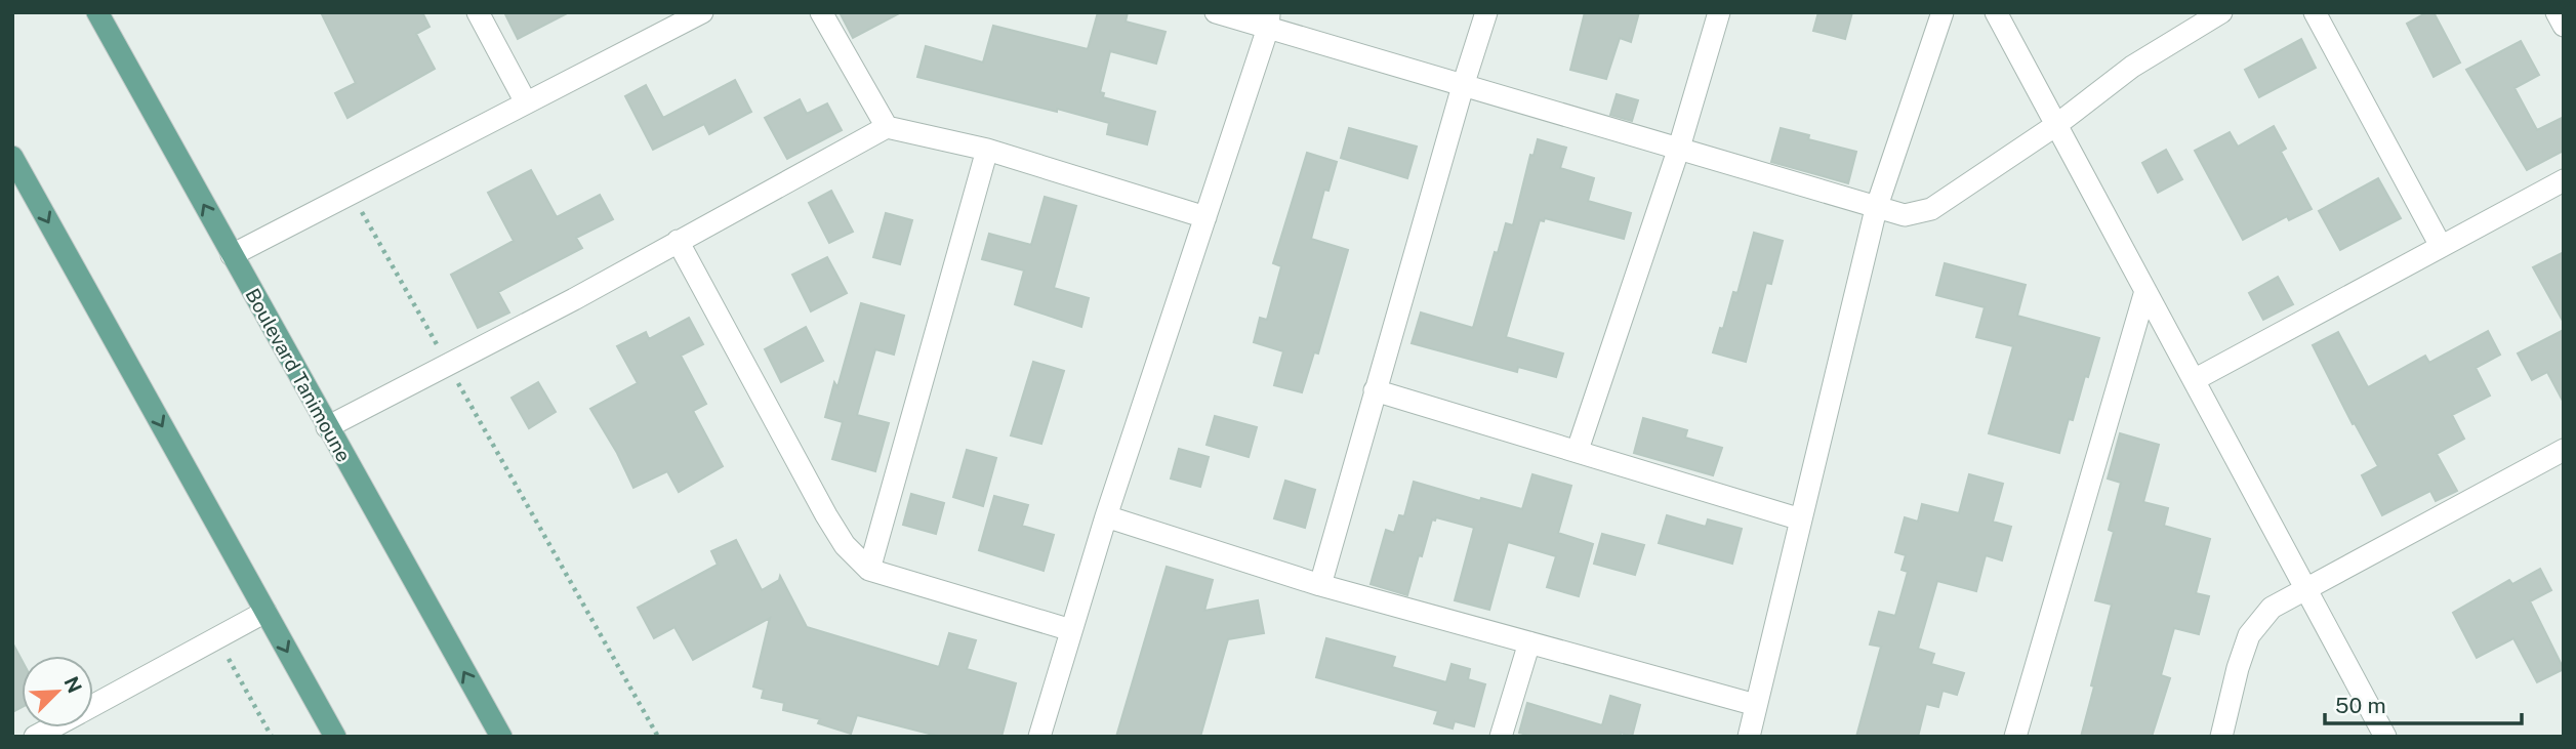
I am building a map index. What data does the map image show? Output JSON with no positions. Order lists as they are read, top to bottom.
{
  "streets": {
    "main road": ["Boulevard Tanimoune"]
  },
  "scale_bar": "50 m",
  "north": "top right"
}
